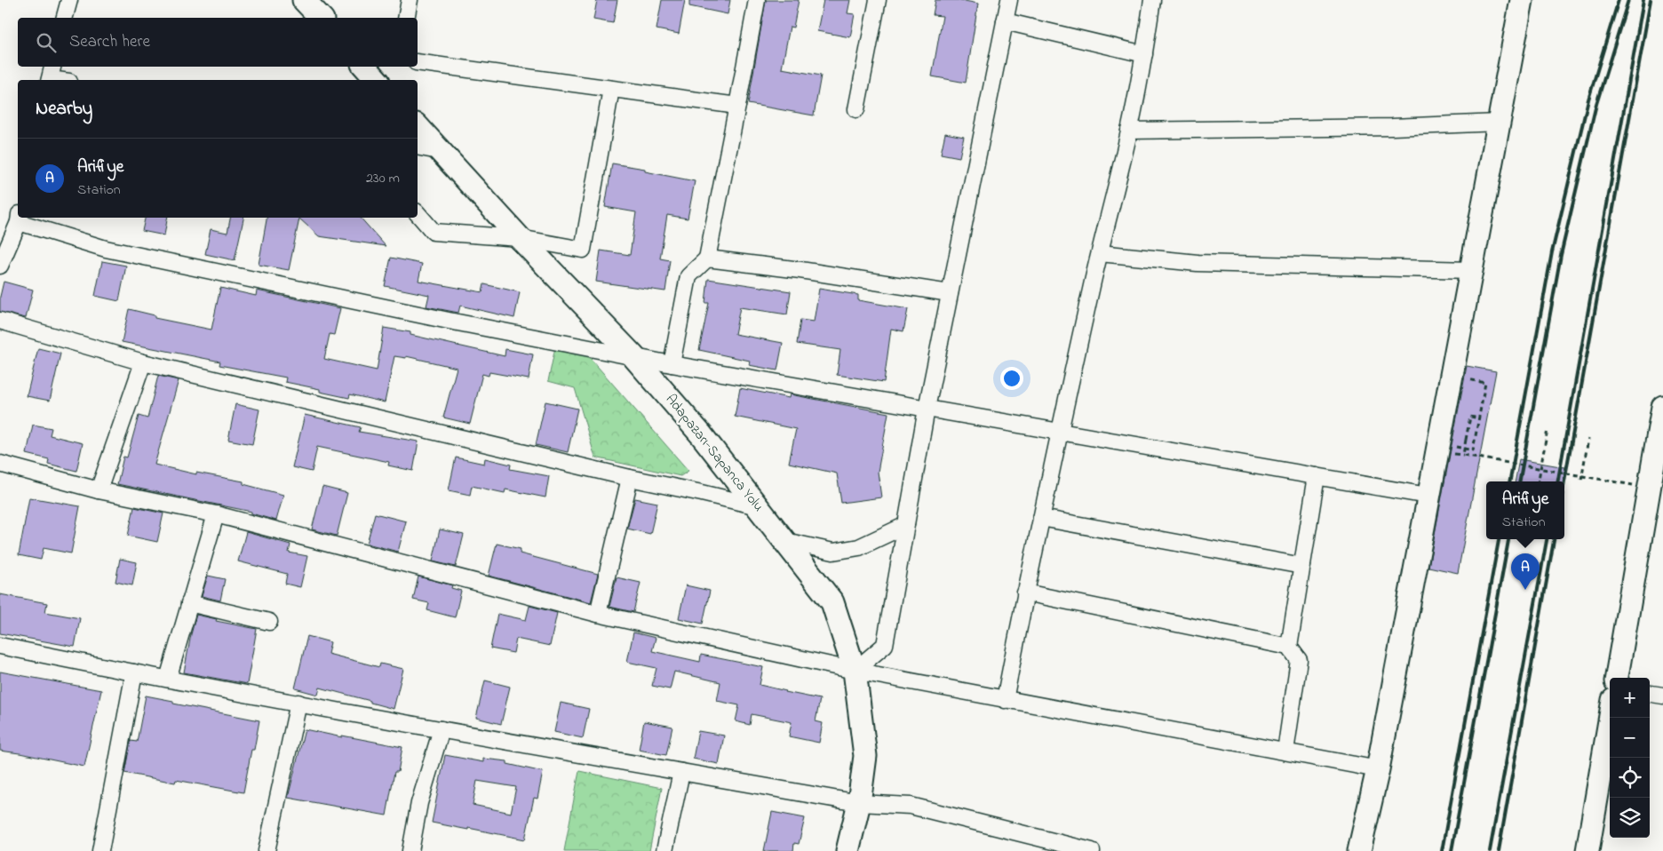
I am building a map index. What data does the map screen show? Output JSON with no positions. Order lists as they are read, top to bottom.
{
  "streets": {
    "street": ["Adapazarı-Sapanca Yolu"]
  },
  "page": {
    "search": "Search here",
    "heading": "Nearby",
    "list": [
      {
        "mark": "A",
        "name": "Arifiye",
        "note": "Station",
        "value": "230 m"
      }
    ],
    "popup": ["Arifiye", "Station"],
    "pins": "A",
    "map_buttons": ["+", "−"]
  }
}
